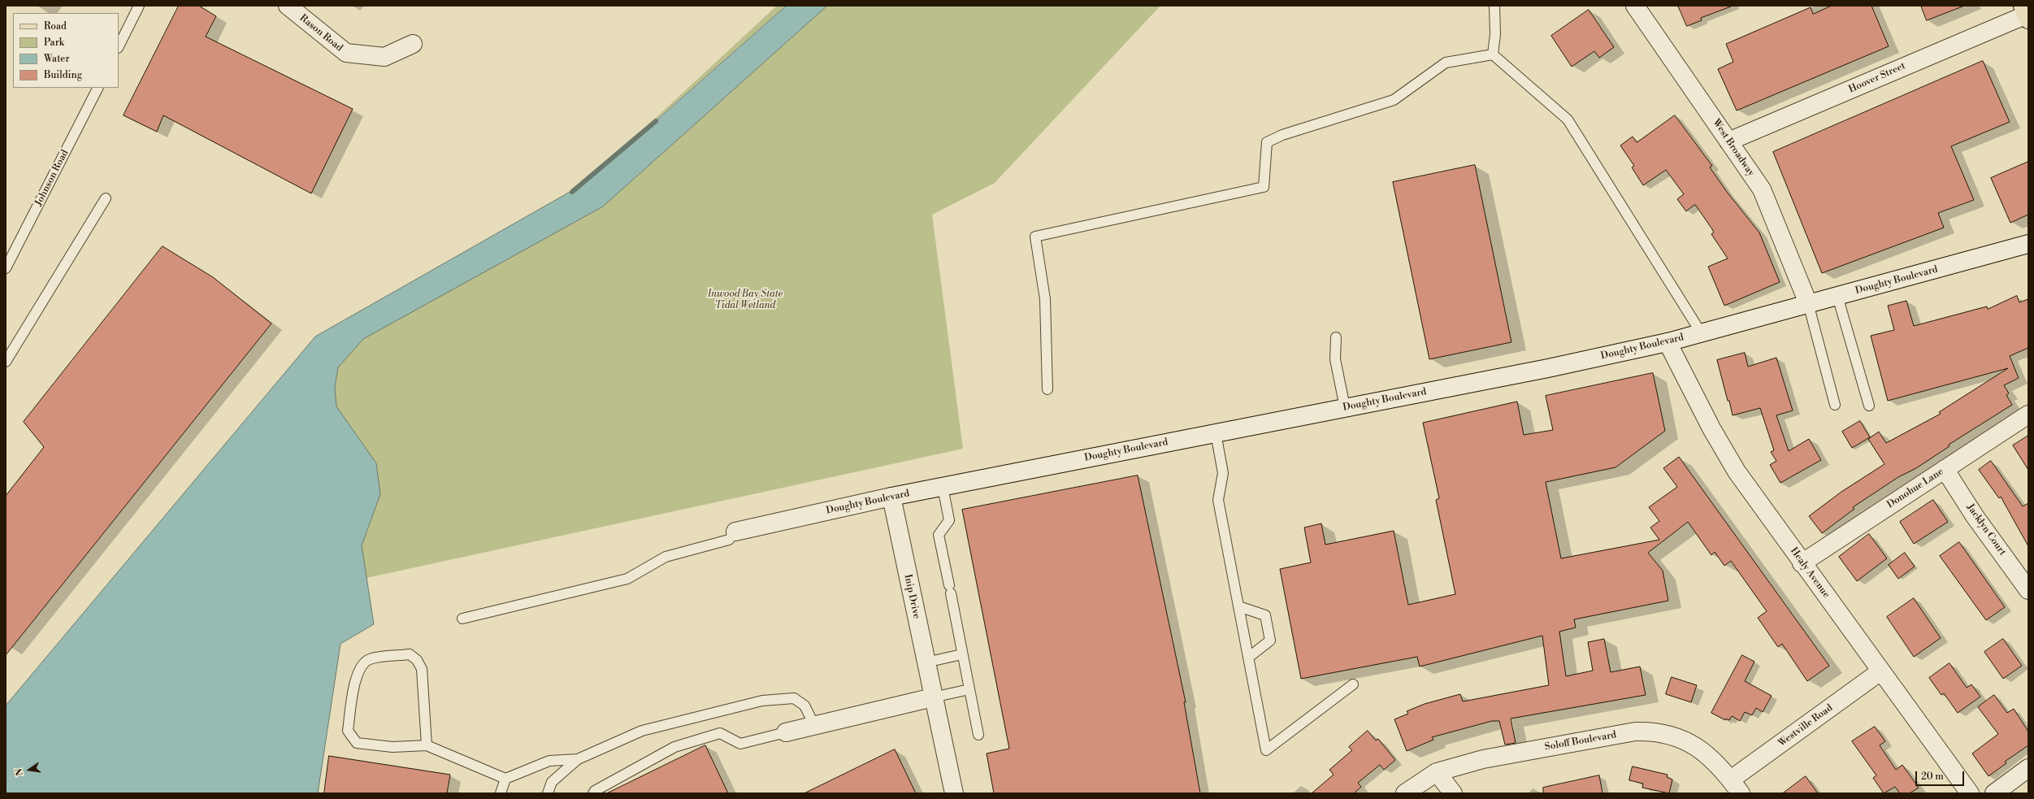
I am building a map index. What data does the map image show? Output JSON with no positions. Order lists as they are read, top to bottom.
{
  "streets": {
    "street": [
      "Rason Road",
      "Hoover Street",
      "West Broadway",
      "Doughty Boulevard",
      "Donohue Lane",
      "Jacklyn Court",
      "Healy Avenue",
      "Inip Drive",
      "Westville Road",
      "Soloff Boulevard"
    ],
    "lane": ["Johnson Road"]
  },
  "crossings": [
    ["Hoover Street", "West Broadway"],
    ["West Broadway", "Doughty Boulevard"],
    ["Doughty Boulevard", "Healy Avenue"],
    ["Doughty Boulevard", "Inip Drive"],
    ["Donohue Lane", "Jacklyn Court"],
    ["Donohue Lane", "Healy Avenue"],
    ["Healy Avenue", "Westville Road"],
    ["Westville Road", "Soloff Boulevard"]
  ],
  "parks": ["Inwood Bay State Tidal Wetland"],
  "legend": [
    "Road",
    "Park",
    "Water",
    "Building"
  ],
  "scale_bar": "20 m",
  "north": "left"
}
